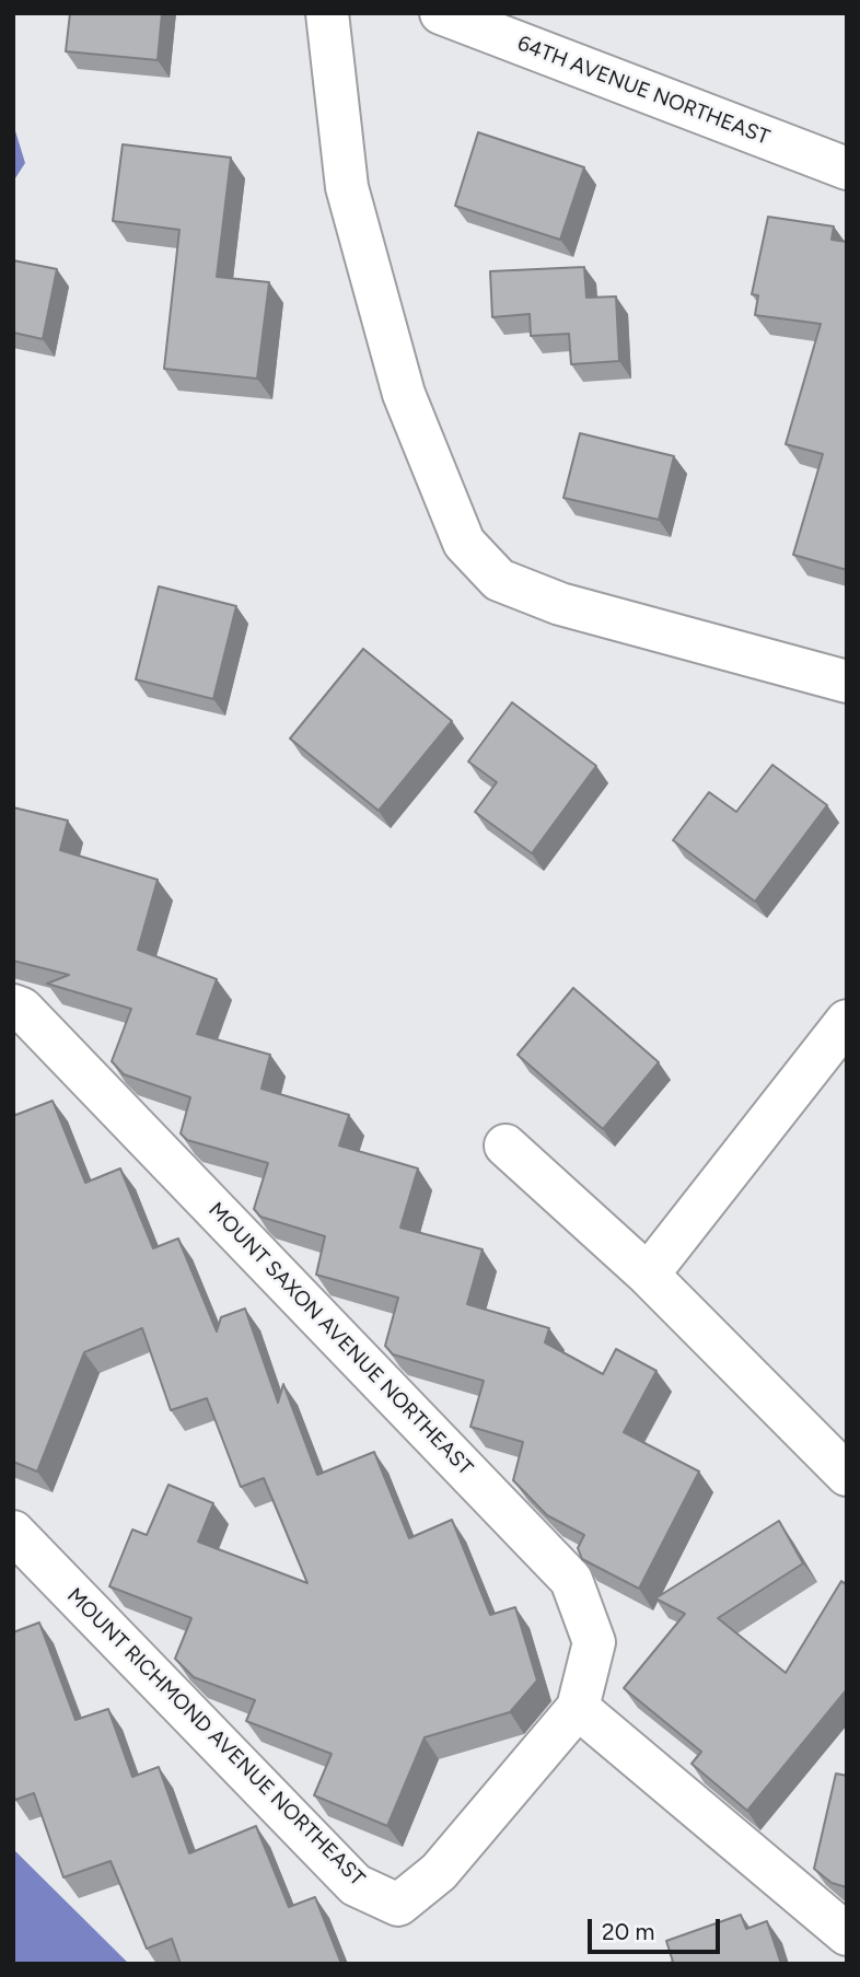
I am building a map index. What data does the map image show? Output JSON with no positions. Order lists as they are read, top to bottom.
{
  "streets": {
    "street": ["64TH AVENUE NORTHEAST", "MOUNT SAXON AVENUE NORTHEAST", "MOUNT RICHMOND AVENUE NORTHEAST"]
  },
  "crossings": [
    ["MOUNT SAXON AVENUE NORTHEAST", "MOUNT RICHMOND AVENUE NORTHEAST"]
  ],
  "scale_bar": "20 m"
}
